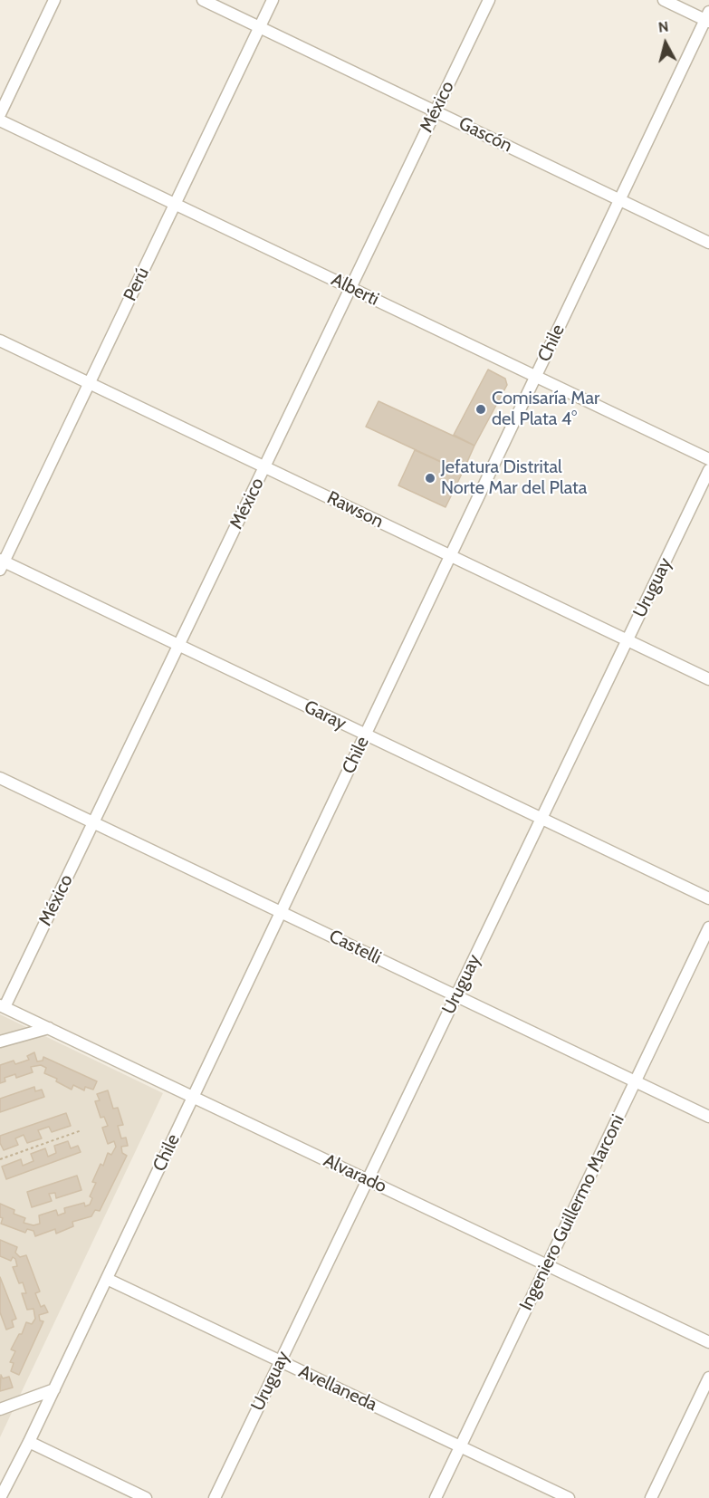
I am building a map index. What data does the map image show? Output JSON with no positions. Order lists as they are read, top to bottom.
{
  "streets": {
    "street": [
      "México",
      "Gascón",
      "Perú",
      "Alberti",
      "Chile",
      "Rawson",
      "Uruguay",
      "Garay",
      "Castelli",
      "Alvarado",
      "Ingeniero Guillermo Marconi",
      "Avellaneda"
    ]
  },
  "crossings": [
    ["México", "Gascón"],
    ["México", "Alberti"],
    ["México", "Rawson"],
    ["México", "Garay"],
    ["México", "Castelli"],
    ["México", "Alvarado"],
    ["Gascón", "Perú"],
    ["Gascón", "Chile"],
    ["Perú", "Alberti"],
    ["Perú", "Rawson"],
    ["Perú", "Garay"],
    ["Alberti", "Chile"],
    ["Chile", "Rawson"],
    ["Chile", "Garay"],
    ["Chile", "Castelli"],
    ["Chile", "Alvarado"],
    ["Chile", "Avellaneda"],
    ["Rawson", "Uruguay"],
    ["Uruguay", "Garay"],
    ["Uruguay", "Castelli"],
    ["Uruguay", "Alvarado"],
    ["Uruguay", "Avellaneda"],
    ["Castelli", "Ingeniero Guillermo Marconi"],
    ["Alvarado", "Ingeniero Guillermo Marconi"],
    ["Ingeniero Guillermo Marconi", "Avellaneda"]
  ],
  "places": ["Comisaría Mar del Plata 4°", "Jefatura Distrital Norte Mar del Plata"],
  "north": "top"
}
